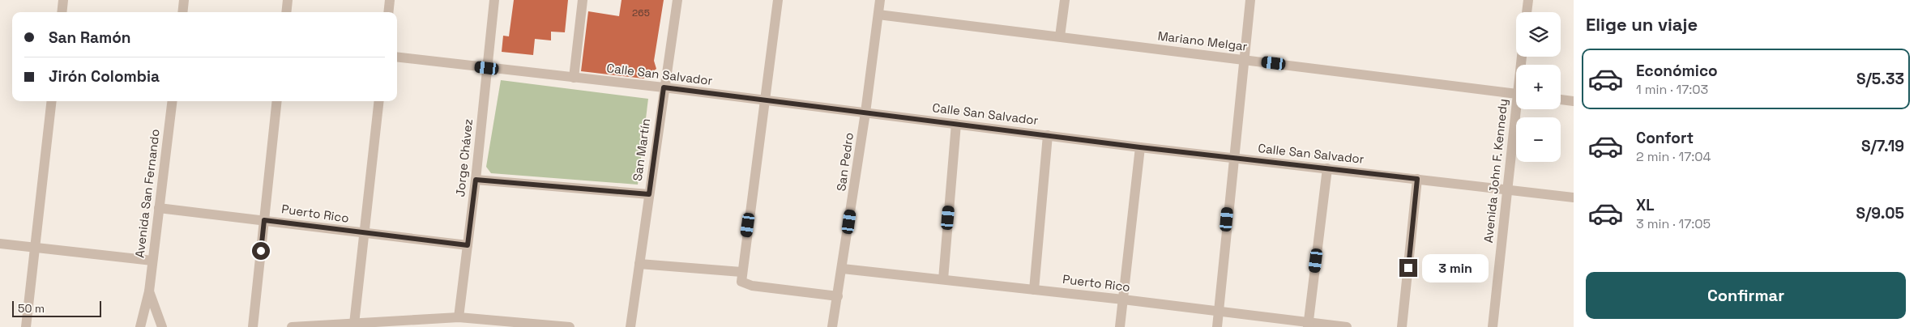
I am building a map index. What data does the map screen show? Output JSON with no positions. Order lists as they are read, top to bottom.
{
  "streets": {
    "street": [
      "Mariano Melgar",
      "Calle San Salvador",
      "San Martín",
      "Jorge Chávez",
      "San Pedro",
      "Avenida John F. Kennedy",
      "Avenida San Fernando",
      "Puerto Rico"
    ]
  },
  "crossings": [
    ["Mariano Melgar", "San Pedro"],
    ["Calle San Salvador", "San Martín"],
    ["Calle San Salvador", "Jorge Chávez"],
    ["Calle San Salvador", "San Pedro"],
    ["Calle San Salvador", "Avenida John F. Kennedy"],
    ["Jorge Chávez", "Puerto Rico"],
    ["San Pedro", "Puerto Rico"],
    ["Avenida San Fernando", "Puerto Rico"]
  ],
  "house_numbers": ["265"],
  "scale_bar": "50 m",
  "page": {
    "heading": "Elige un viaje",
    "map_buttons": ["+", "−"],
    "banner": ["San Ramón", "Jirón Colombia"],
    "list": [
      {
        "name": "Económico",
        "note": "1 min · 17:03",
        "value": "S/5.33"
      },
      {
        "name": "Confort",
        "note": "2 min · 17:04",
        "value": "S/7.19"
      },
      {
        "name": "XL",
        "note": "3 min · 17:05",
        "value": "S/9.05"
      }
    ],
    "bubble": "3 min",
    "buttons": "Confirmar",
    "scale": "50 m"
  }
}
